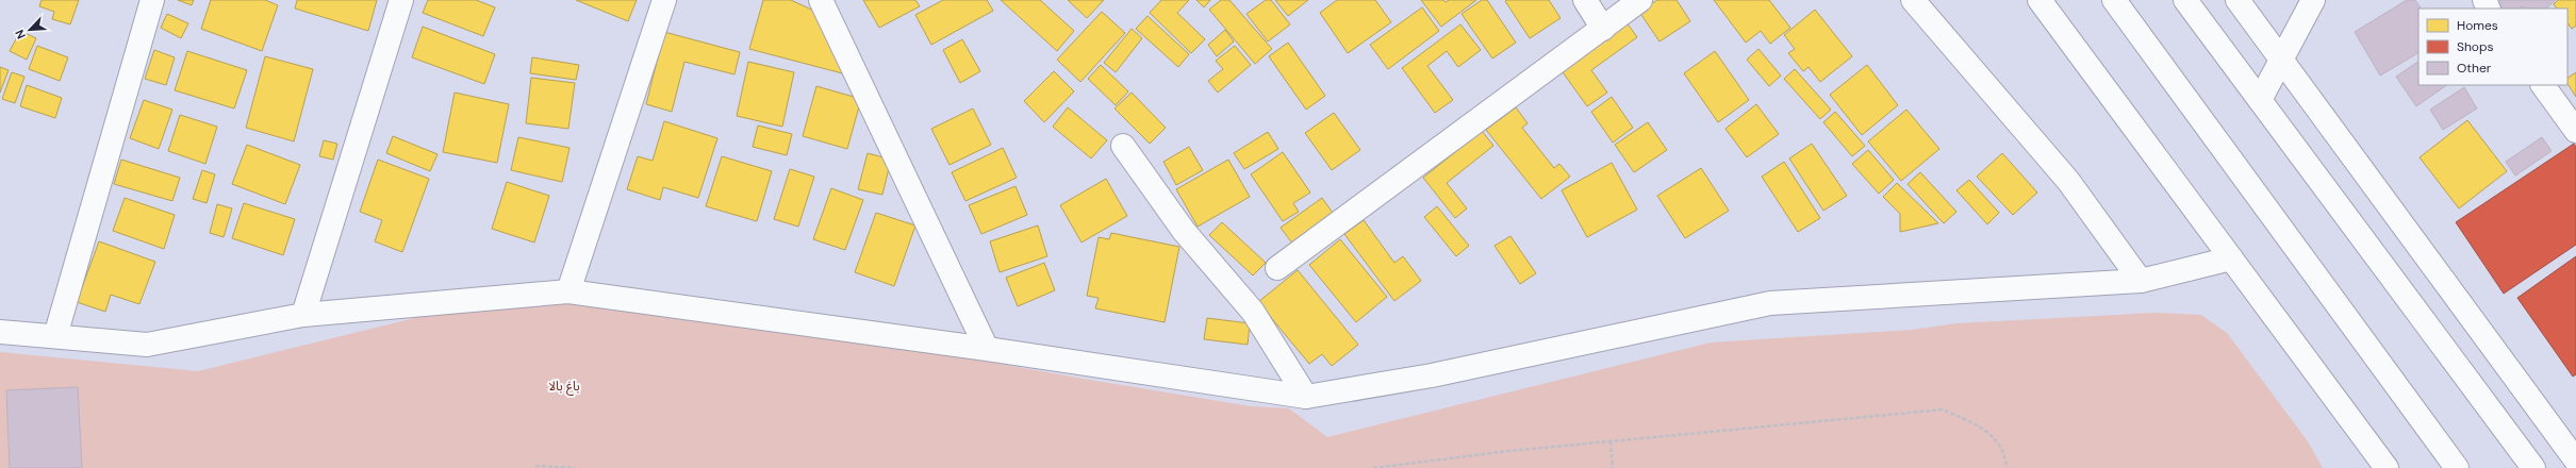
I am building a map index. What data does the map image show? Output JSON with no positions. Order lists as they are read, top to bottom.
{
  "parks": ["باغ بالا"],
  "legend": ["Homes", "Shops", "Other"],
  "north": "bottom left"
}
